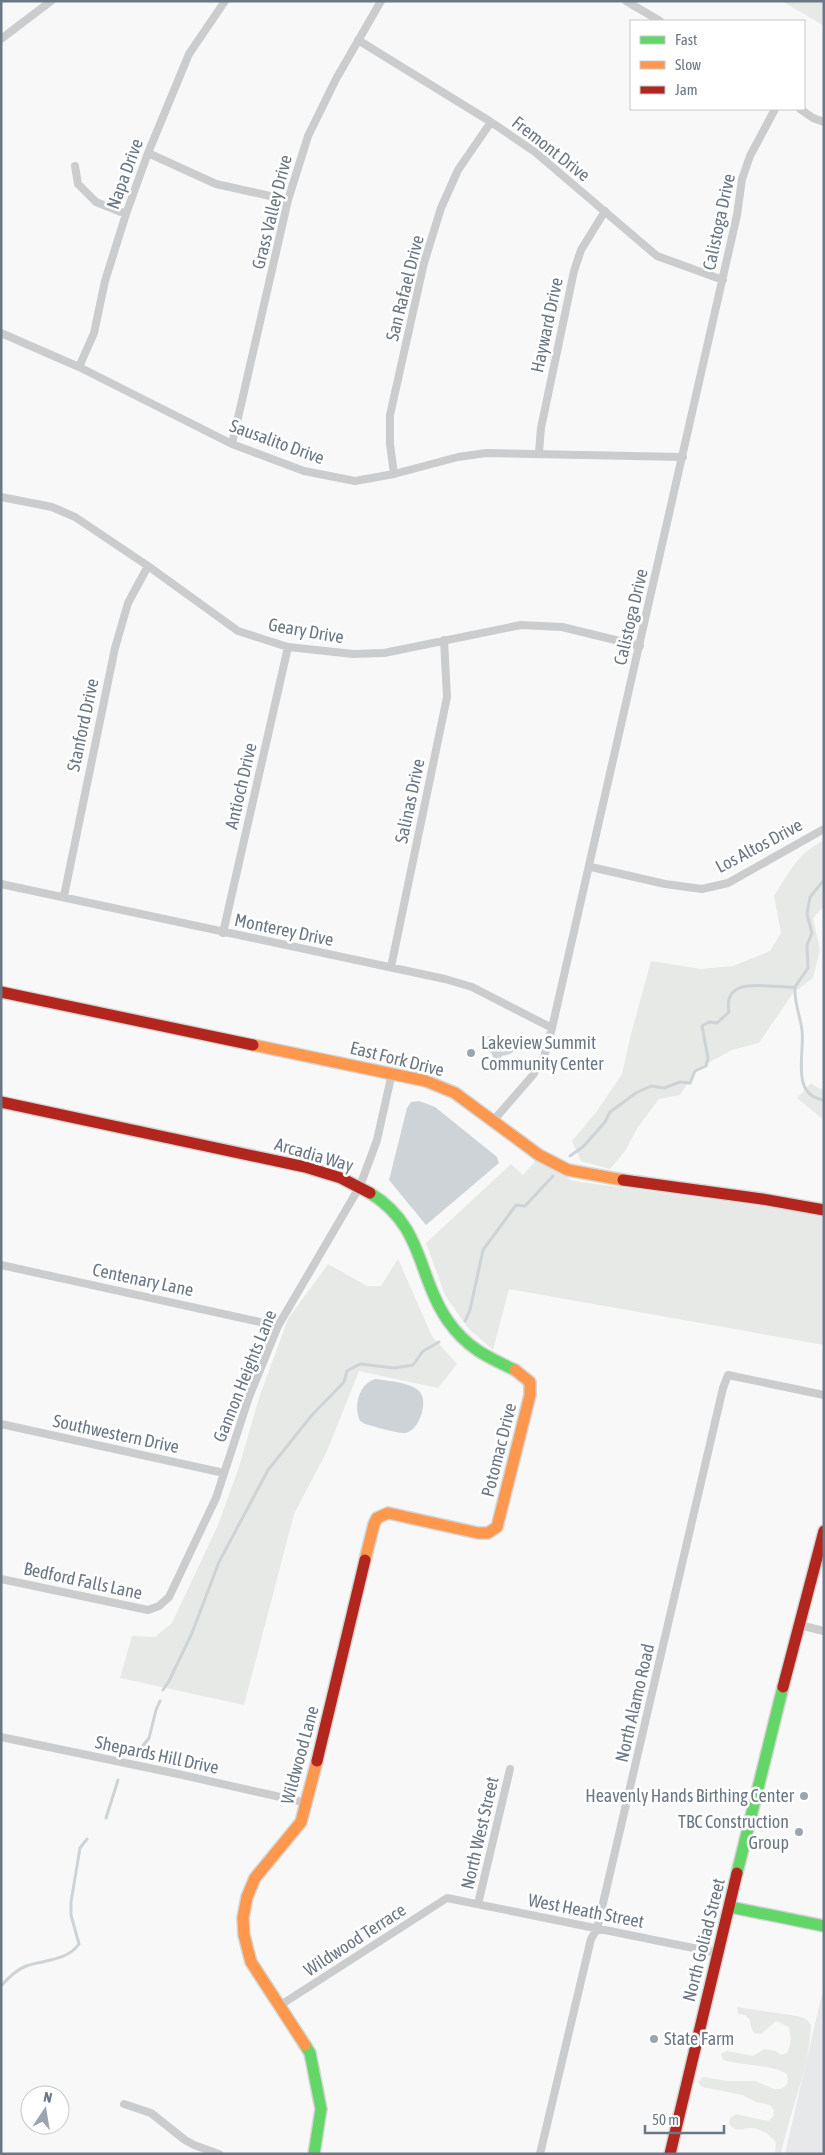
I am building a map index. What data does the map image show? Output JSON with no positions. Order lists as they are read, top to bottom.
{
  "streets": {
    "street": [
      "Fremont Drive",
      "Napa Drive",
      "Grass Valley Drive",
      "Calistoga Drive",
      "San Rafael Drive",
      "Hayward Drive",
      "Sausalito Drive",
      "Geary Drive",
      "Stanford Drive",
      "Antioch Drive",
      "Salinas Drive",
      "Los Altos Drive",
      "Monterey Drive",
      "East Fork Drive",
      "Arcadia Way",
      "Centenary Lane",
      "Gannon Heights Lane",
      "Southwestern Drive",
      "Potomac Drive",
      "Bedford Falls Lane",
      "North Alamo Road",
      "Shepards Hill Drive",
      "Wildwood Lane",
      "North West Street",
      "West Heath Street",
      "Wildwood Terrace",
      "North Goliad Street"
    ]
  },
  "crossings": [
    ["Fremont Drive", "Grass Valley Drive"],
    ["Fremont Drive", "Calistoga Drive"],
    ["Fremont Drive", "San Rafael Drive"],
    ["Fremont Drive", "Hayward Drive"],
    ["Napa Drive", "Sausalito Drive"],
    ["Grass Valley Drive", "Sausalito Drive"],
    ["Calistoga Drive", "Sausalito Drive"],
    ["Calistoga Drive", "Geary Drive"],
    ["Calistoga Drive", "Los Altos Drive"],
    ["Calistoga Drive", "Monterey Drive"],
    ["Calistoga Drive", "East Fork Drive"],
    ["San Rafael Drive", "Sausalito Drive"],
    ["Hayward Drive", "Sausalito Drive"],
    ["Geary Drive", "Stanford Drive"],
    ["Geary Drive", "Antioch Drive"],
    ["Geary Drive", "Salinas Drive"],
    ["Stanford Drive", "Monterey Drive"],
    ["Antioch Drive", "Monterey Drive"],
    ["Salinas Drive", "Monterey Drive"],
    ["East Fork Drive", "Gannon Heights Lane"],
    ["Arcadia Way", "Gannon Heights Lane"],
    ["Arcadia Way", "Potomac Drive"],
    ["Centenary Lane", "Gannon Heights Lane"],
    ["Gannon Heights Lane", "Southwestern Drive"],
    ["Gannon Heights Lane", "Bedford Falls Lane"],
    ["Potomac Drive", "Wildwood Lane"],
    ["North Alamo Road", "West Heath Street"],
    ["Shepards Hill Drive", "Wildwood Lane"],
    ["Wildwood Lane", "Wildwood Terrace"],
    ["North West Street", "West Heath Street"],
    ["West Heath Street", "Wildwood Terrace"],
    ["West Heath Street", "North Goliad Street"]
  ],
  "places": [
    "Lakeview Summit Community Center",
    "Heavenly Hands Birthing Center",
    "TBC Construction Group",
    "State Farm"
  ],
  "legend": ["Fast", "Slow", "Jam"],
  "scale_bar": "50 m",
  "north": "top"
}
